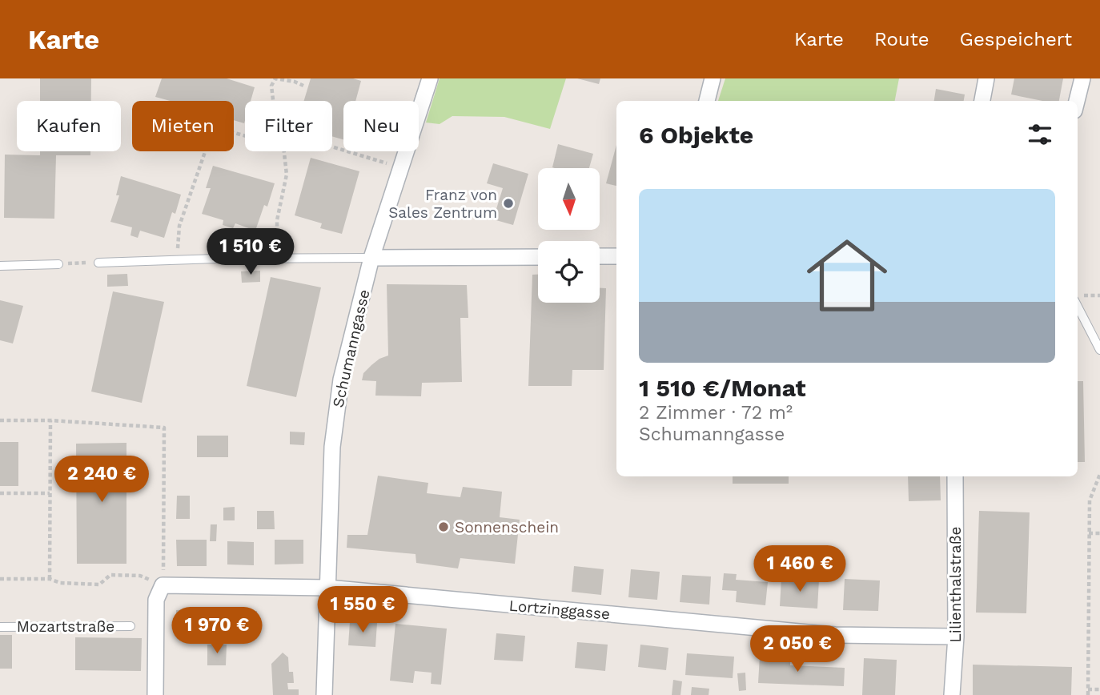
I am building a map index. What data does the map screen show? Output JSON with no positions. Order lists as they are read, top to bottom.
{
  "streets": {
    "street": ["Schumanngasse", "Lilienthalstraße", "Lortzinggasse"],
    "lane": ["Mozartstraße"]
  },
  "crossings": [
    ["Schumanngasse", "Lortzinggasse"],
    ["Lilienthalstraße", "Lortzinggasse"]
  ],
  "places": ["Franz von Sales Zentrum", "Sonnenschein"],
  "north": "bottom",
  "page": {
    "header": "Karte",
    "nav": ["Karte", "Route", "Gespeichert"],
    "chip": [
      "Kaufen",
      "Mieten",
      "Filter",
      "Neu"
    ],
    "heading": "6 Objekte",
    "list": [
      {
        "name": "1 510 €/Monat",
        "note": "2 Zimmer · 72 m² · Schumanngasse"
      }
    ],
    "price": [
      "1 510 €",
      "2 240 €",
      "1 460 €",
      "1 550 €",
      "1 970 €",
      "2 050 €"
    ]
  }
}
